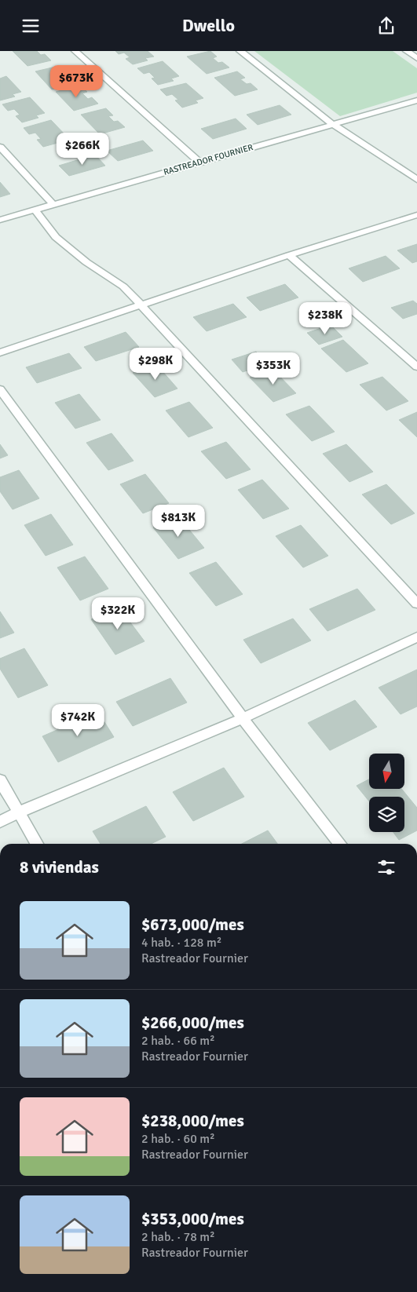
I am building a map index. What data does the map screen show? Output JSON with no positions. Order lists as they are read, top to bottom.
{
  "streets": {
    "street": ["RASTREADOR FOURNIER"]
  },
  "north": "bottom",
  "page": {
    "header": "Dwello",
    "price": [
      "$673K",
      "$266K",
      "$238K",
      "$298K",
      "$353K",
      "$813K",
      "$322K",
      "$742K"
    ],
    "heading": "8 viviendas",
    "list": [
      {
        "name": "$673,000/mes",
        "note": "4 hab. · 128 m² · Rastreador Fournier"
      },
      {
        "name": "$266,000/mes",
        "note": "2 hab. · 66 m² · Rastreador Fournier"
      },
      {
        "name": "$238,000/mes",
        "note": "2 hab. · 60 m² · Rastreador Fournier"
      },
      {
        "name": "$353,000/mes",
        "note": "2 hab. · 78 m² · Rastreador Fournier"
      }
    ]
  }
}
